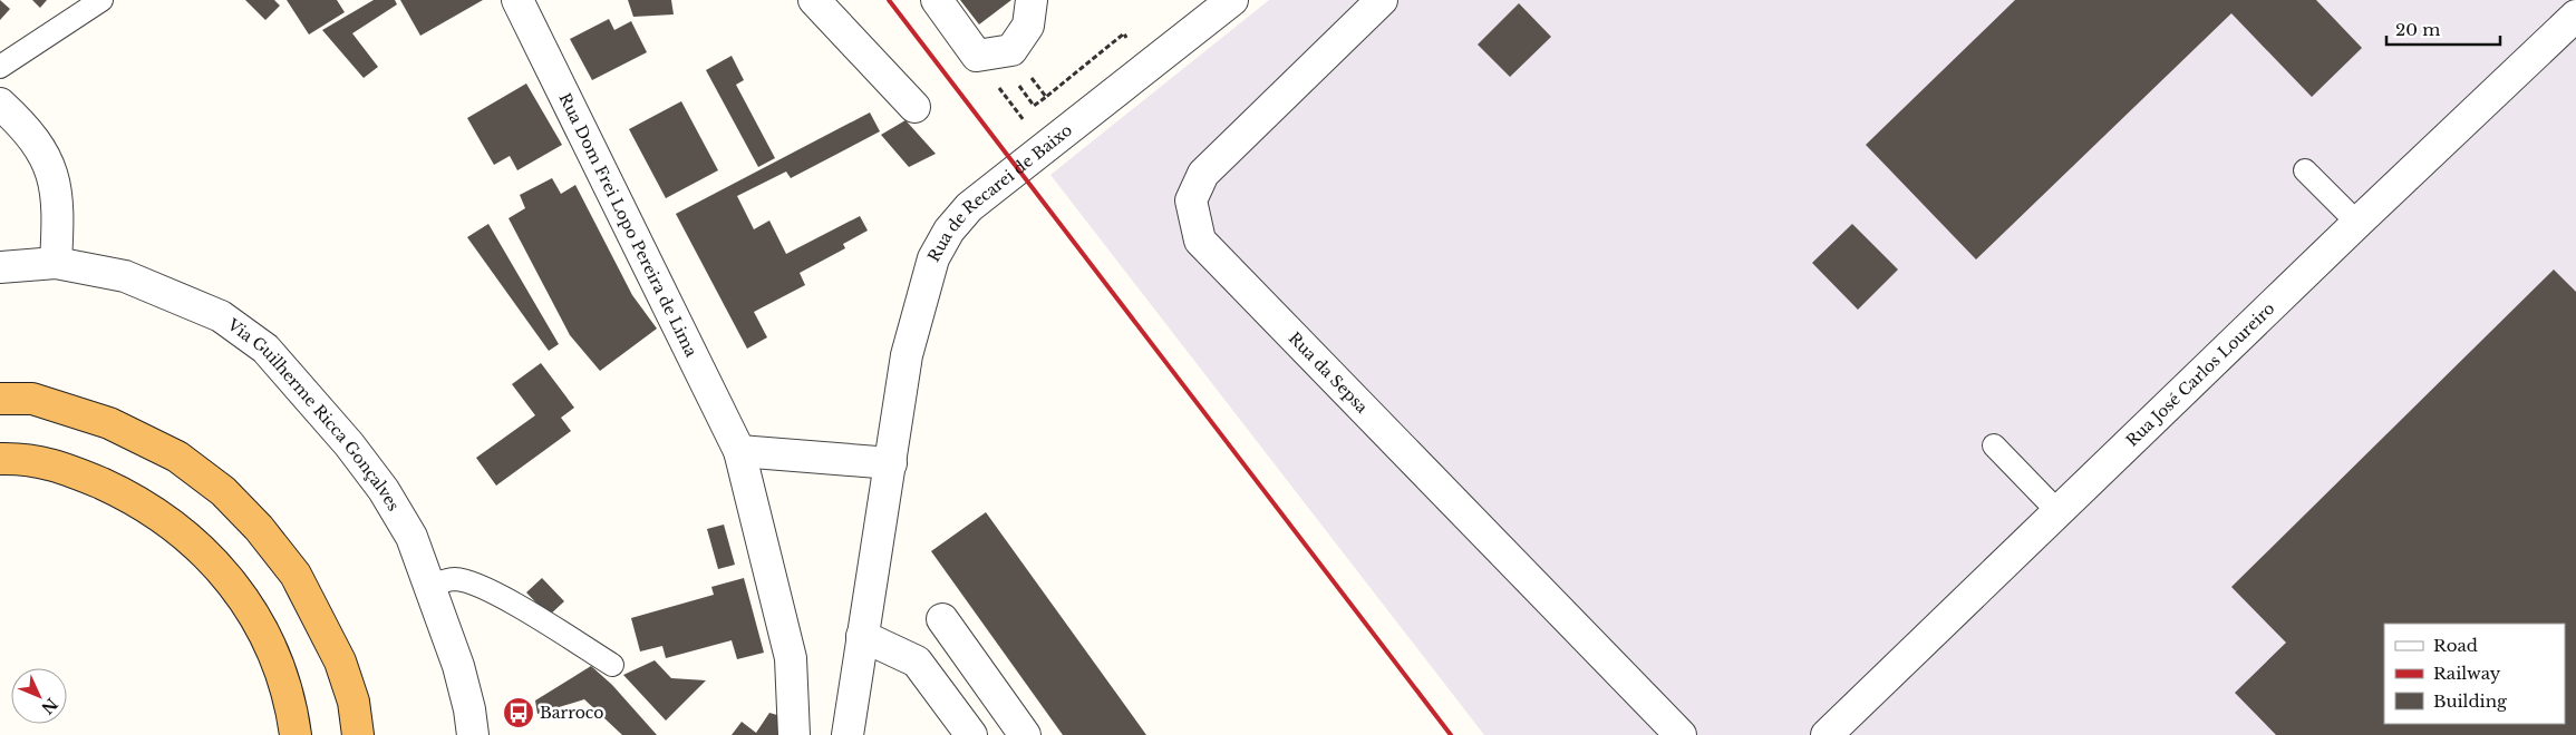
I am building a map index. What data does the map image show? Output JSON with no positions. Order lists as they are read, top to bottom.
{
  "streets": {
    "street": [
      "Rua de Recarei de Baixo",
      "Rua Dom Frei Lopo Pereira de Lima",
      "Rua da Sepsa",
      "Rua José Carlos Loureiro",
      "Via Guilherme Ricca Gonçalves"
    ]
  },
  "places": {
    "bus stop": ["Barroco"]
  },
  "legend": ["Road", "Railway", "Building"],
  "scale_bar": "20 m",
  "north": "bottom right"
}
